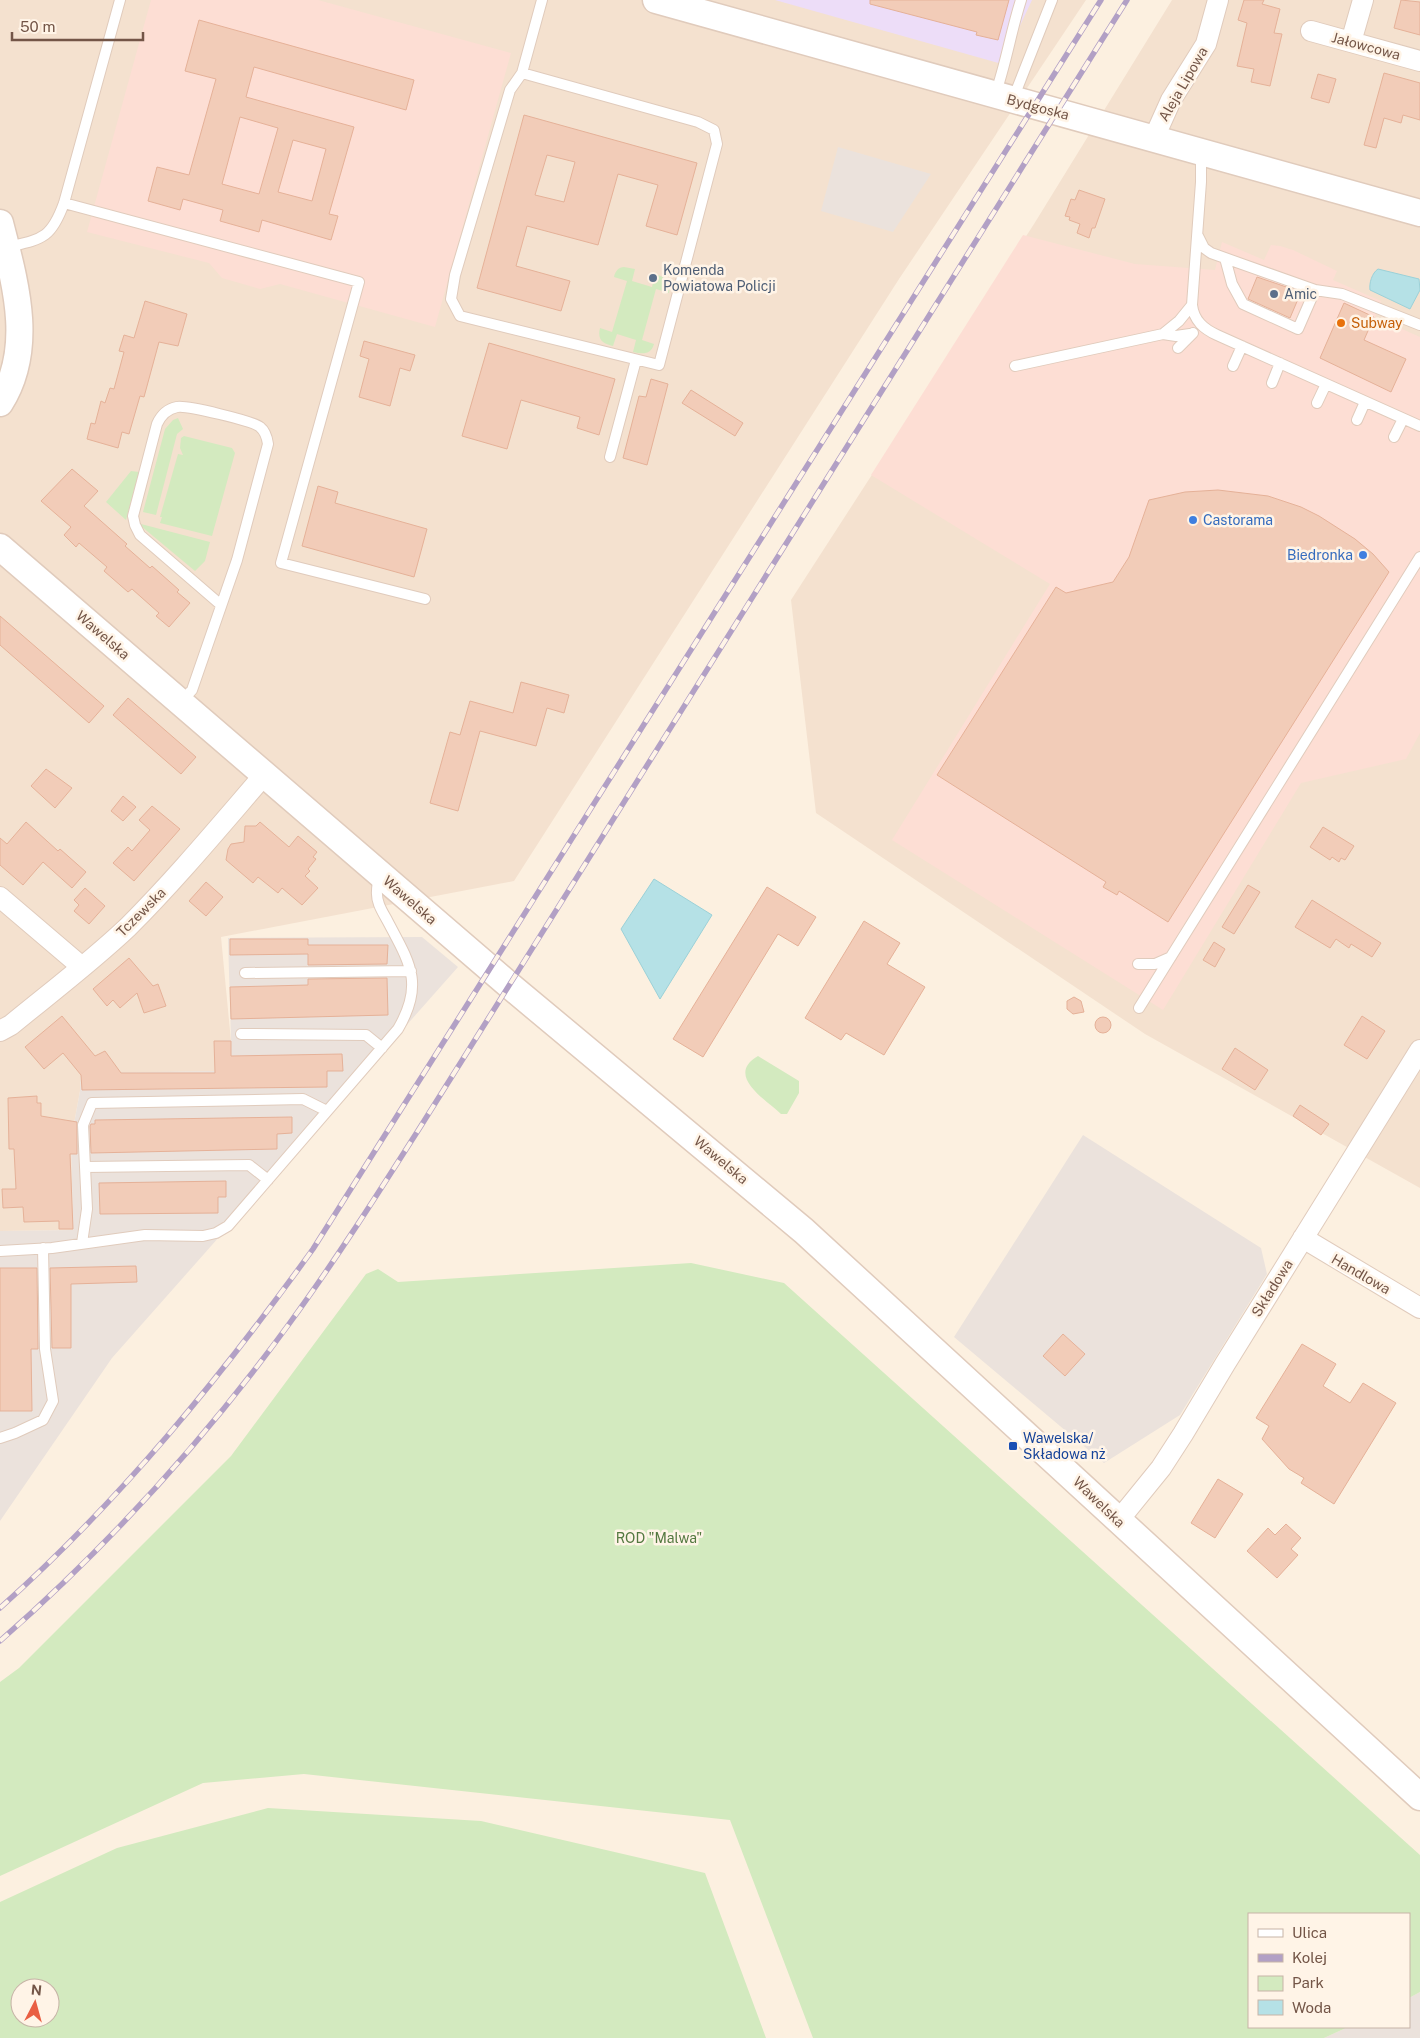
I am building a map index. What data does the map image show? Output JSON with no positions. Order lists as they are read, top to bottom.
{
  "streets": {
    "street": [
      "Jałowcowa",
      "Aleja Lipowa",
      "Bydgoska",
      "Wawelska",
      "Tczewska",
      "Handlowa",
      "Składowa"
    ]
  },
  "crossings": [
    ["Aleja Lipowa", "Bydgoska"],
    ["Wawelska", "Tczewska"],
    ["Wawelska", "Składowa"],
    ["Handlowa", "Składowa"]
  ],
  "parks": ["ROD \"Malwa\""],
  "places": {
    "other": [
      "Komenda Powiatowa Policji",
      "Amic",
      "Subway",
      "Castorama",
      "Biedronka"
    ],
    "transit": ["Wawelska/ Składowa nż"]
  },
  "legend": [
    "Ulica",
    "Kolej",
    "Park",
    "Woda"
  ],
  "scale_bar": "50 m",
  "north": "top"
}
